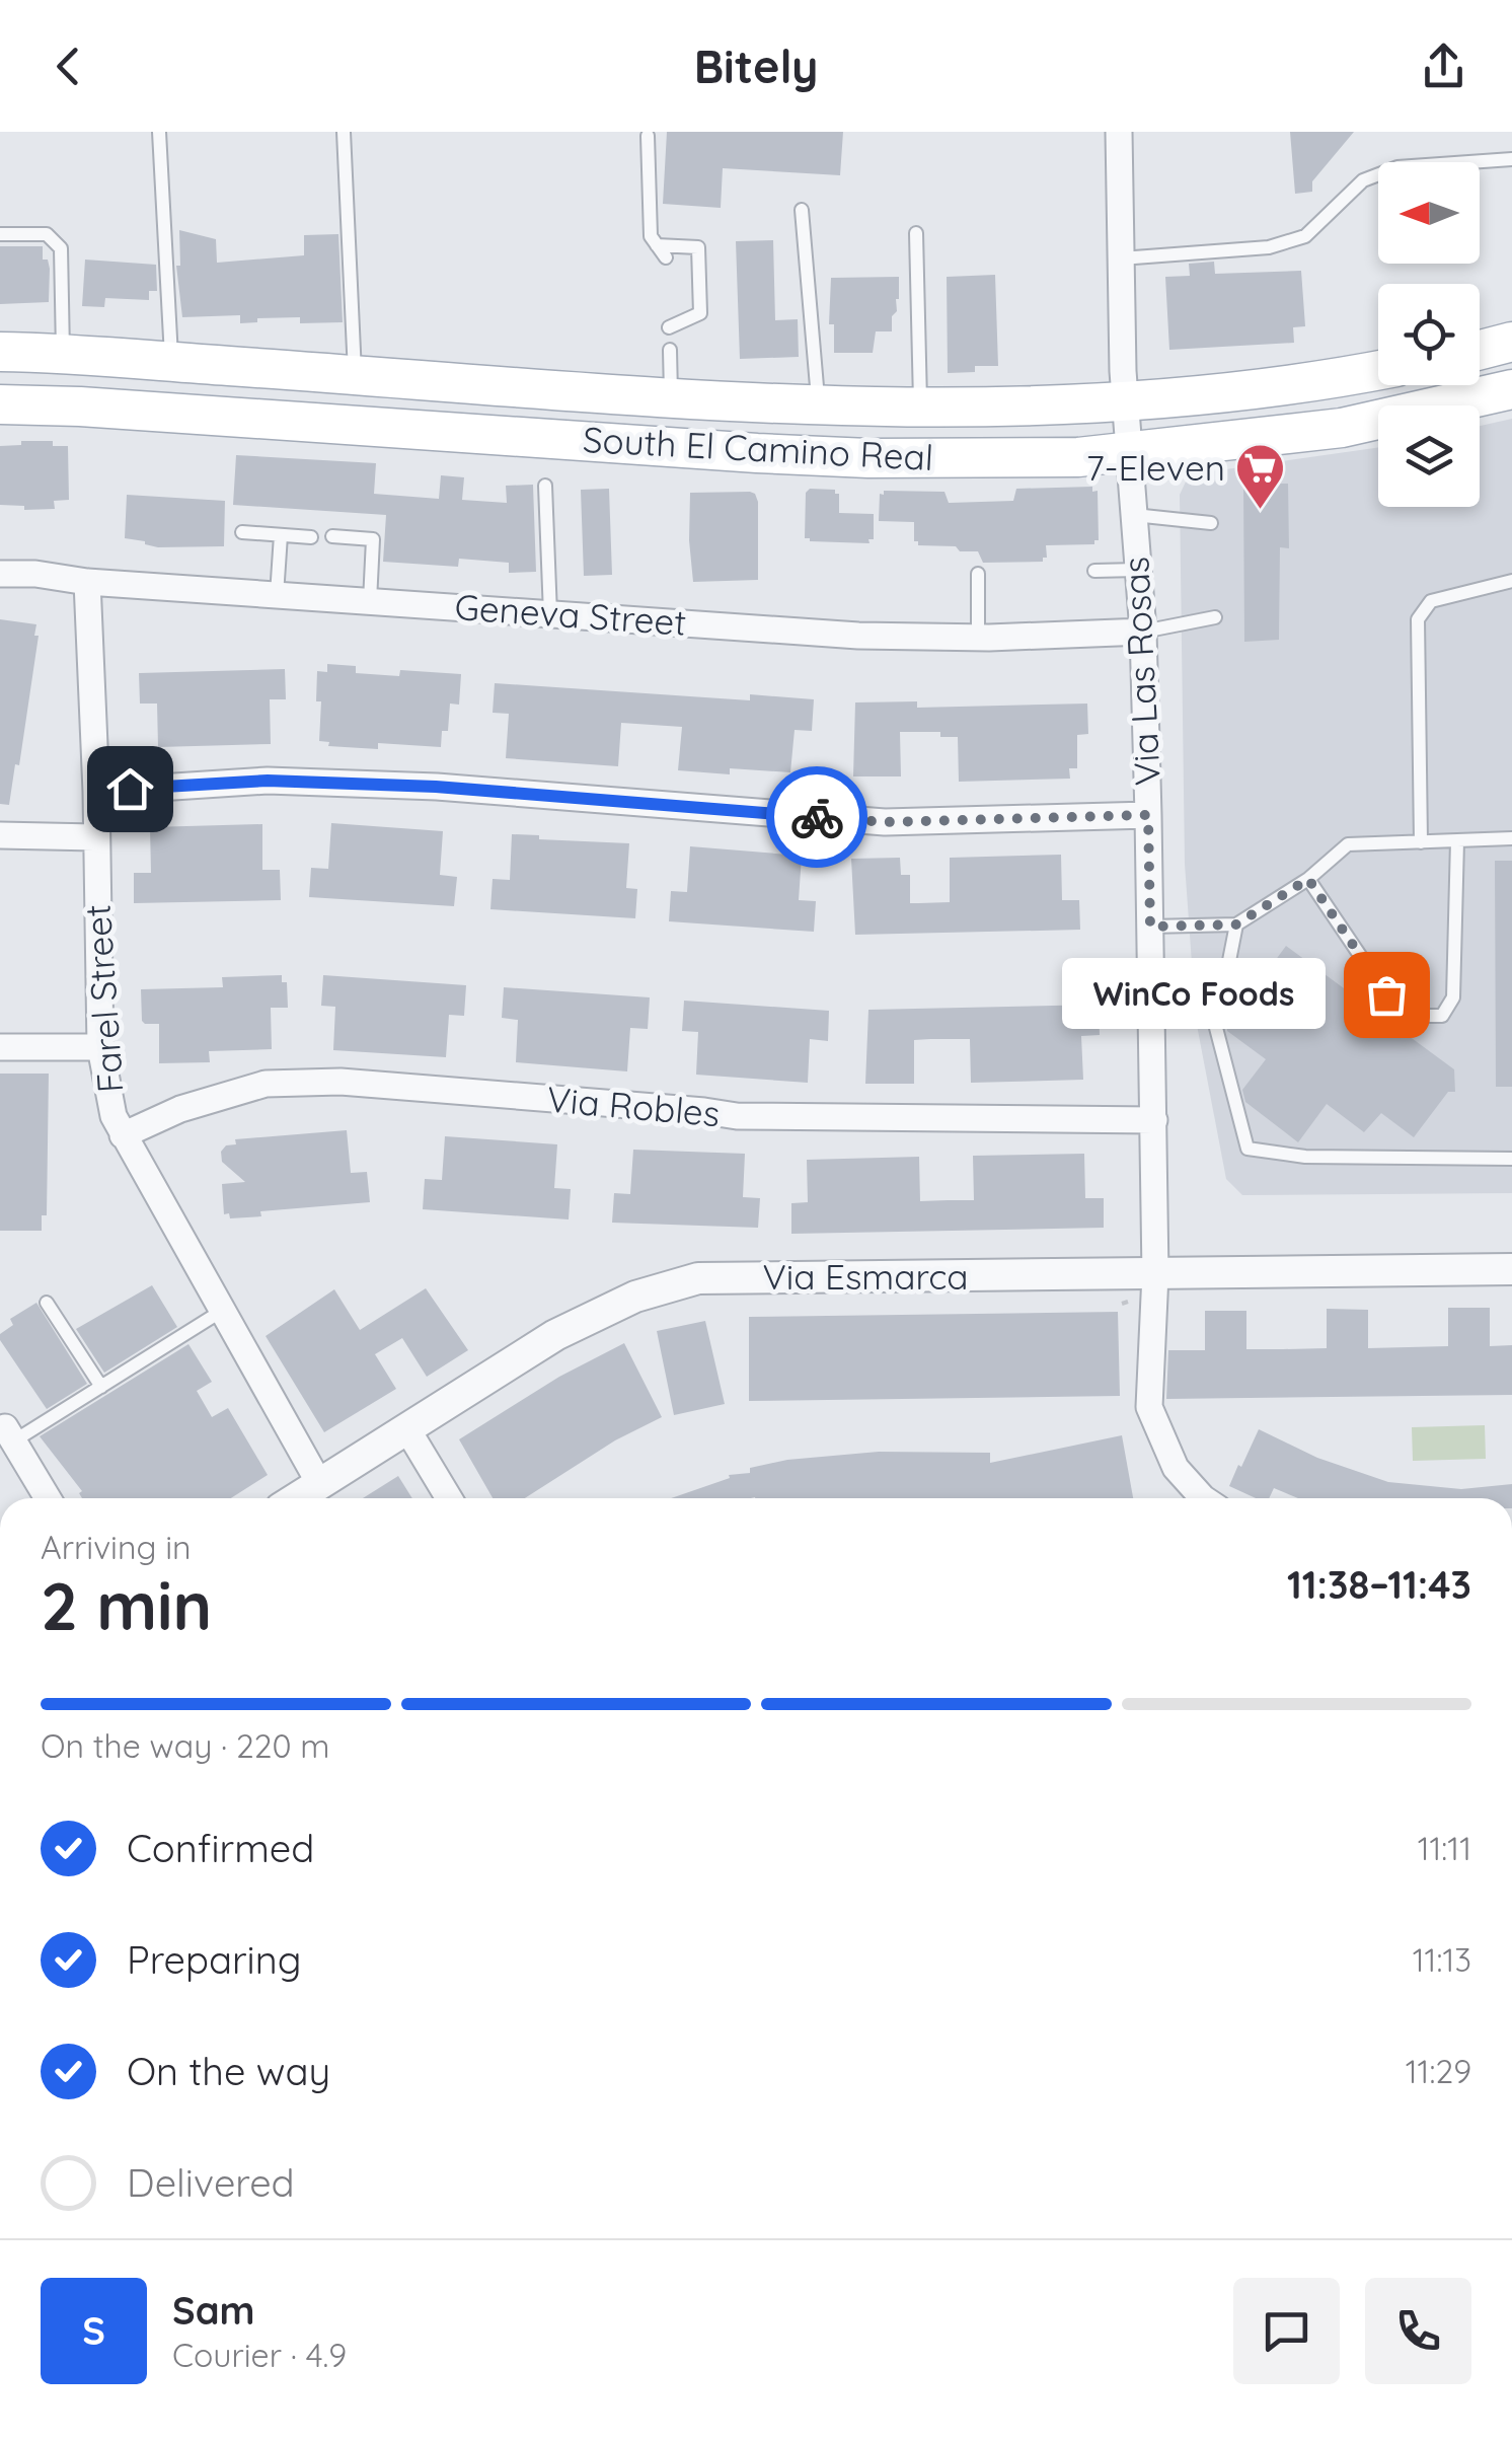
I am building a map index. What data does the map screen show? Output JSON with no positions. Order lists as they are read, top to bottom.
{
  "streets": {
    "main road": ["South El Camino Real"],
    "street": [
      "Geneva Street",
      "Via Las Rosas",
      "Farel Street",
      "Via Robles",
      "Via Esmarca"
    ]
  },
  "crossings": [
    ["South El Camino Real", "Via Las Rosas"],
    ["Geneva Street", "Via Las Rosas"],
    ["Geneva Street", "Farel Street"],
    ["Via Las Rosas", "Via Robles"],
    ["Via Las Rosas", "Via Esmarca"],
    ["Farel Street", "Via Robles"],
    ["Farel Street", "Via Esmarca"]
  ],
  "places": {
    "supermarket": ["7-Eleven"],
    "other": ["WinCo Foods"]
  },
  "north": "left",
  "page": {
    "header": "Bitely",
    "bubble": "WinCo Foods",
    "heading": ["2 min", "Arriving in", "11:38–11:43"],
    "panel": ["Sam", "Courier · 4.9"],
    "bar": "On the way · 220 m",
    "list": [
      ["Confirmed", "11:11"],
      ["Preparing", "11:13"],
      ["On the way", "11:29"],
      "Delivered"
    ],
    "round": "S"
  }
}
